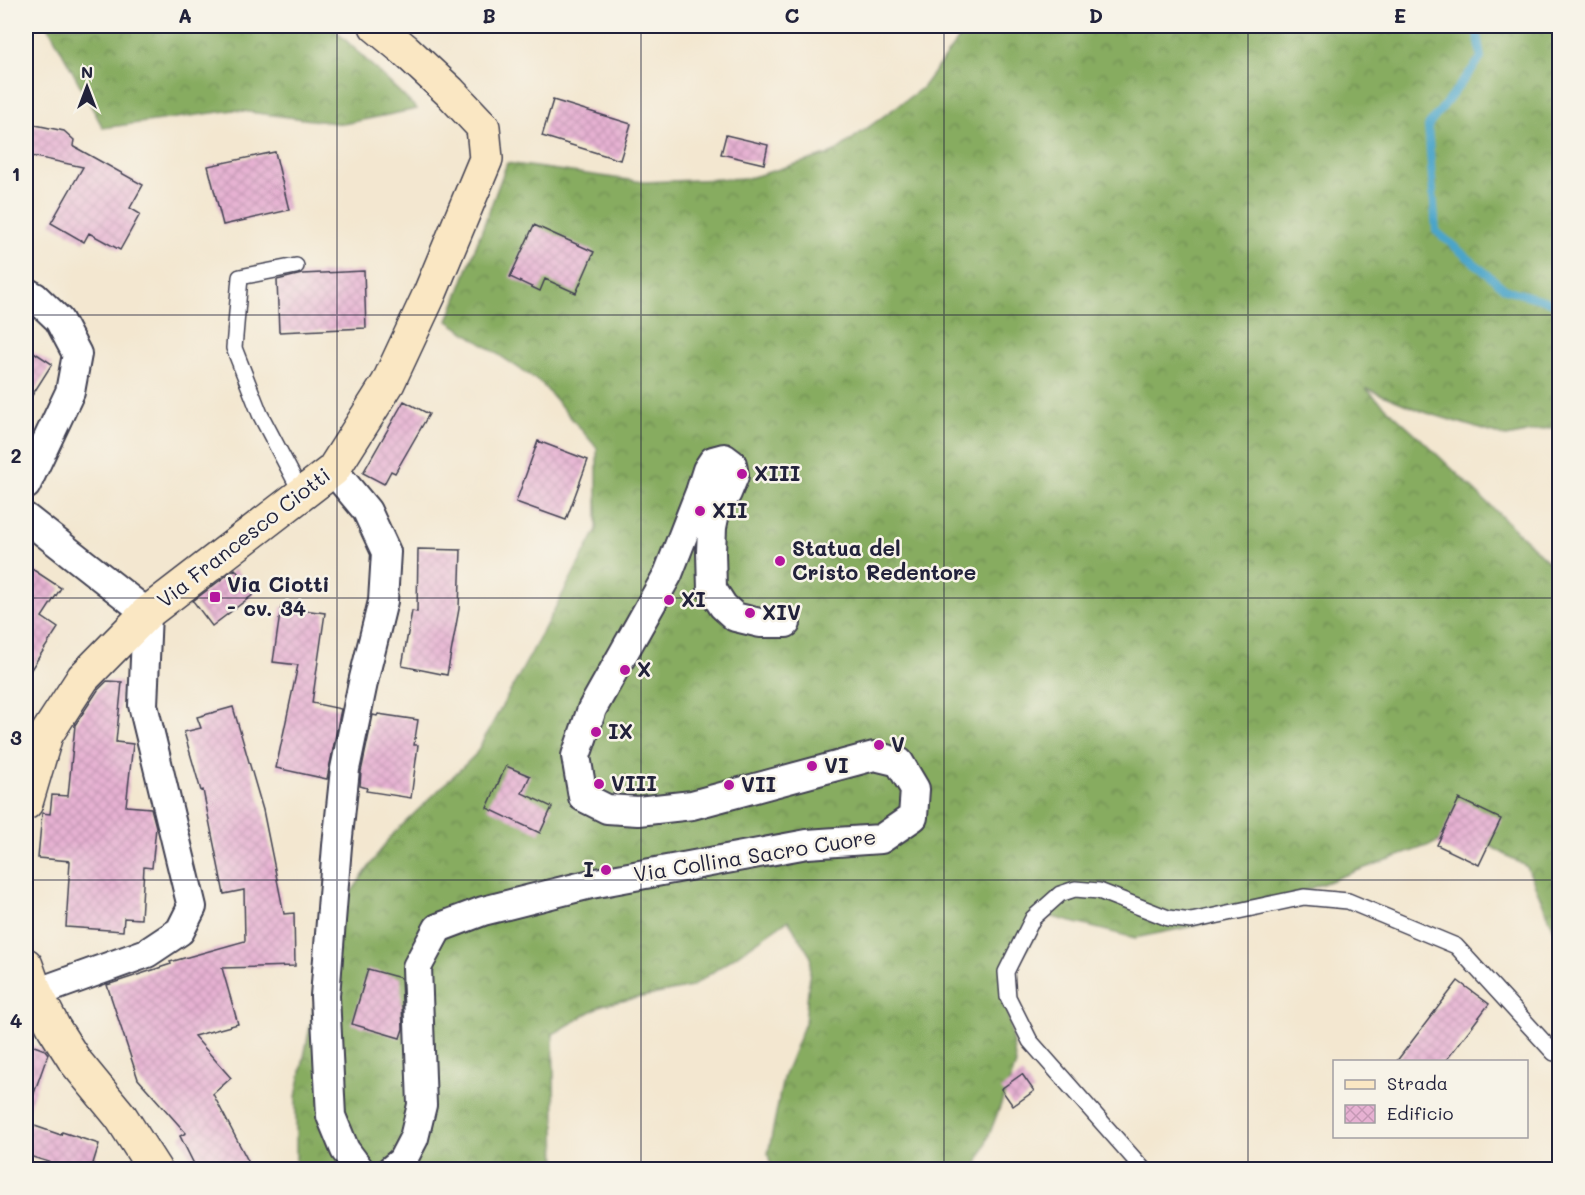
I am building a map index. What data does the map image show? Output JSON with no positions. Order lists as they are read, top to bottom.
{
  "streets": {
    "street": ["Via Francesco Ciotti", "Via Collina Sacro Cuore"]
  },
  "places": {
    "other": [
      "XIII",
      "XII",
      "Statua del Cristo Redentore",
      "XI",
      "XIV",
      "X",
      "IX",
      "V",
      "VI",
      "VIII",
      "VII",
      "I"
    ],
    "transit": ["Via Ciotti - cv. 34"]
  },
  "legend": ["Strada", "Edificio"],
  "north": "top",
  "grid": {
    "columns": [
      "A",
      "B",
      "C",
      "D",
      "E"
    ],
    "rows": [
      "1",
      "2",
      "3",
      "4"
    ]
  }
}
